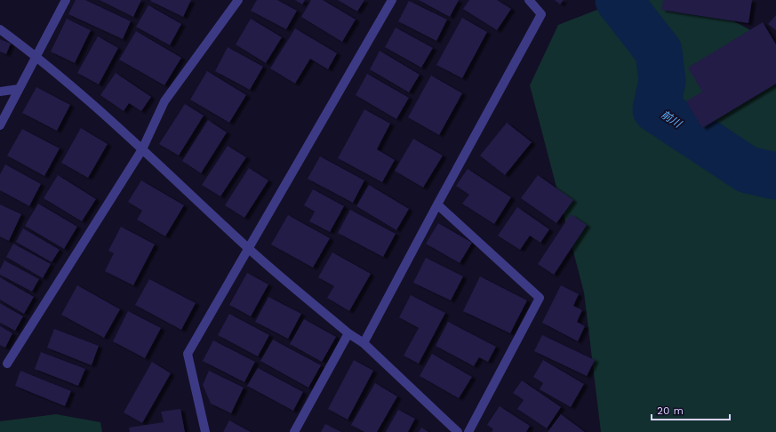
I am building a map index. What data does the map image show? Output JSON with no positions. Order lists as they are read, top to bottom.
{
  "water": ["前川"],
  "scale_bar": "20 m"
}
